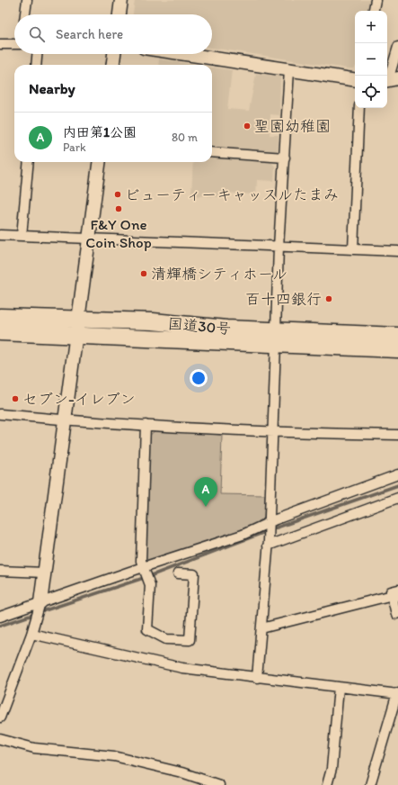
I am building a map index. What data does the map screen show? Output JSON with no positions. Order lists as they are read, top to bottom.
{
  "streets": {
    "highway": ["国道30号"]
  },
  "places": [
    "聖園幼稚園",
    "ビューティーキャッスルたまみ",
    "F&Y One Coin Shop",
    "清輝橋シティホール",
    "百十四銀行",
    "セブン-イレブン"
  ],
  "page": {
    "map_buttons": ["+", "−"],
    "search": "Search here",
    "heading": "Nearby",
    "list": [
      {
        "mark": "A",
        "name": "内田第1公園",
        "note": "Park",
        "value": "80 m"
      }
    ],
    "pins": "A"
  }
}
